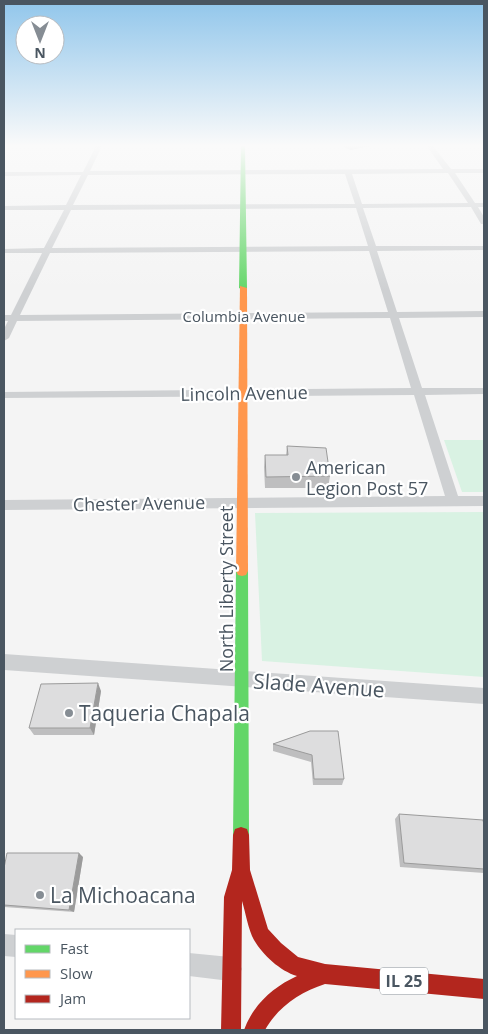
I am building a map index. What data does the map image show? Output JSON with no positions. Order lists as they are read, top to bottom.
{
  "streets": {
    "main road": ["North Liberty Street", "IL 25"],
    "street": [
      "Columbia Avenue",
      "Lincoln Avenue",
      "Chester Avenue",
      "Slade Avenue"
    ]
  },
  "crossings": [
    ["Columbia Avenue", "North Liberty Street"],
    ["Lincoln Avenue", "North Liberty Street"],
    ["Chester Avenue", "North Liberty Street"],
    ["North Liberty Street", "Slade Avenue"]
  ],
  "places": ["American Legion Post 57", "Taqueria Chapala", "La Michoacana"],
  "legend": ["Fast", "Slow", "Jam"],
  "north": "bottom"
}
